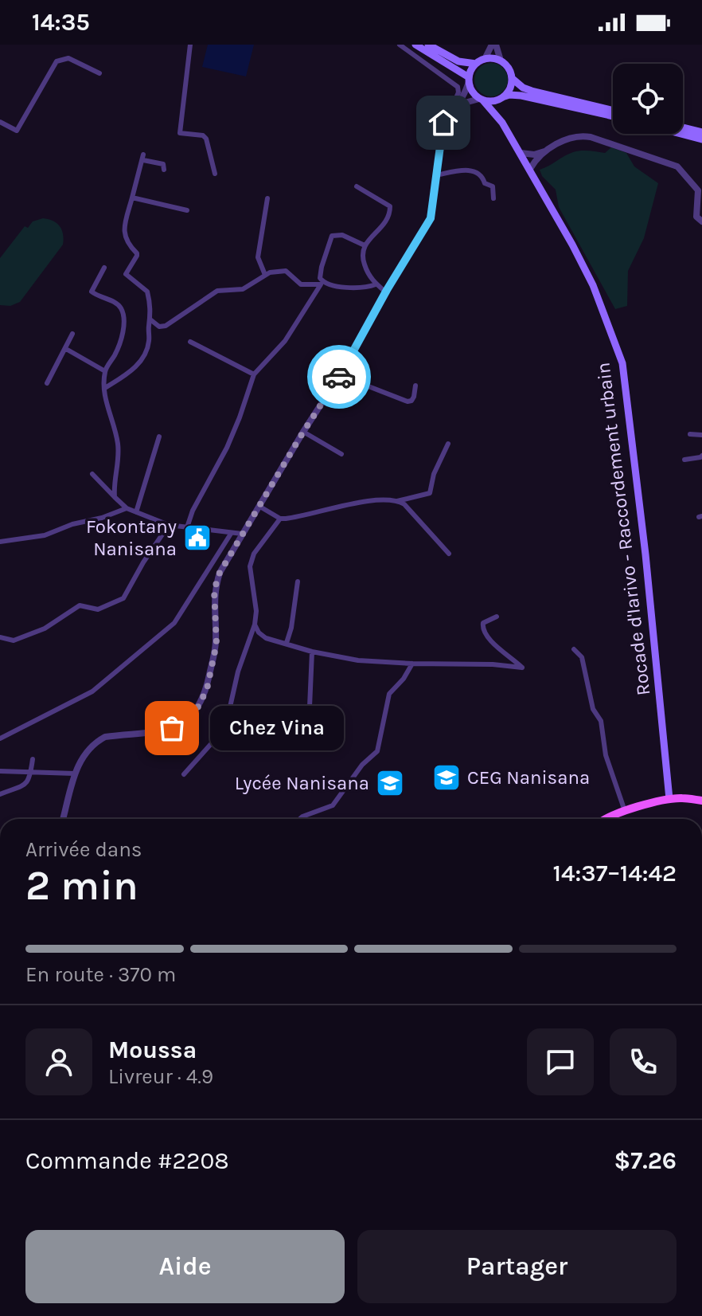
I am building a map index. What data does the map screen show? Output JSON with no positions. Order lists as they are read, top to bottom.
{
  "streets": {
    "main road": ["Rocade d'Iarivo - Raccordement urbain"]
  },
  "places": {
    "public building": ["Fokontany Nanisana"],
    "other": ["Chez Vina"],
    "school or university": ["CEG Nanisana", "Lycée Nanisana"]
  },
  "page": {
    "status": "14:35",
    "bubble": "Chez Vina",
    "heading": ["2 min", "Arrivée dans", "14:37–14:42"],
    "panel": [
      "Moussa",
      "Livreur · 4.9",
      "Commande #2208",
      "$7.26"
    ],
    "bar": "En route · 370 m",
    "buttons": ["Aide", "Partager"]
  }
}
